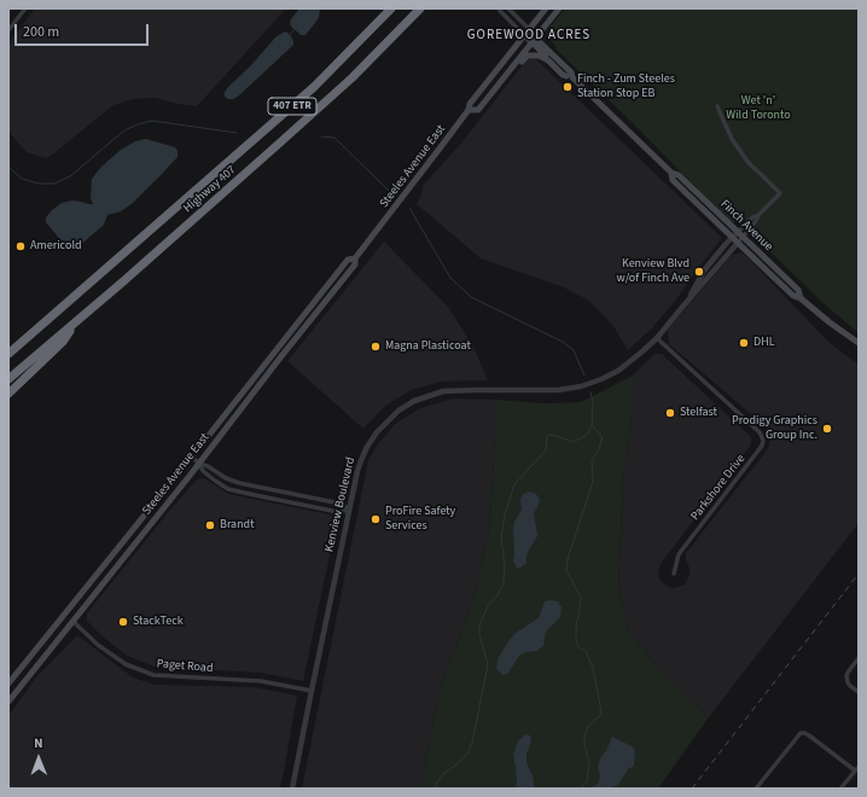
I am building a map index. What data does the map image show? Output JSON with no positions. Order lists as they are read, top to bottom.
{
  "streets": {
    "highway": ["407 ETR", "Highway 407"],
    "main road": ["Steeles Avenue East", "Finch Avenue"],
    "street": ["Parkshore Drive", "Kenview Boulevard", "Paget Road"]
  },
  "crossings": [
    ["Steeles Avenue East", "Finch Avenue"],
    ["Steeles Avenue East", "Paget Road"],
    ["Finch Avenue", "Kenview Boulevard"],
    ["Parkshore Drive", "Kenview Boulevard"],
    ["Kenview Boulevard", "Paget Road"]
  ],
  "districts": ["GOREWOOD ACRES"],
  "parks": ["Wet 'n' Wild Toronto"],
  "places": [
    "Finch - Zum Steeles Station Stop EB",
    "Americold",
    "Kenview Blvd w/of Finch Ave",
    "DHL",
    "Magna Plasticoat",
    "Stelfast",
    "Prodigy Graphics Group Inc.",
    "ProFire Safety Services",
    "Brandt",
    "StackTeck"
  ],
  "scale_bar": "200 m",
  "north": "top"
}
